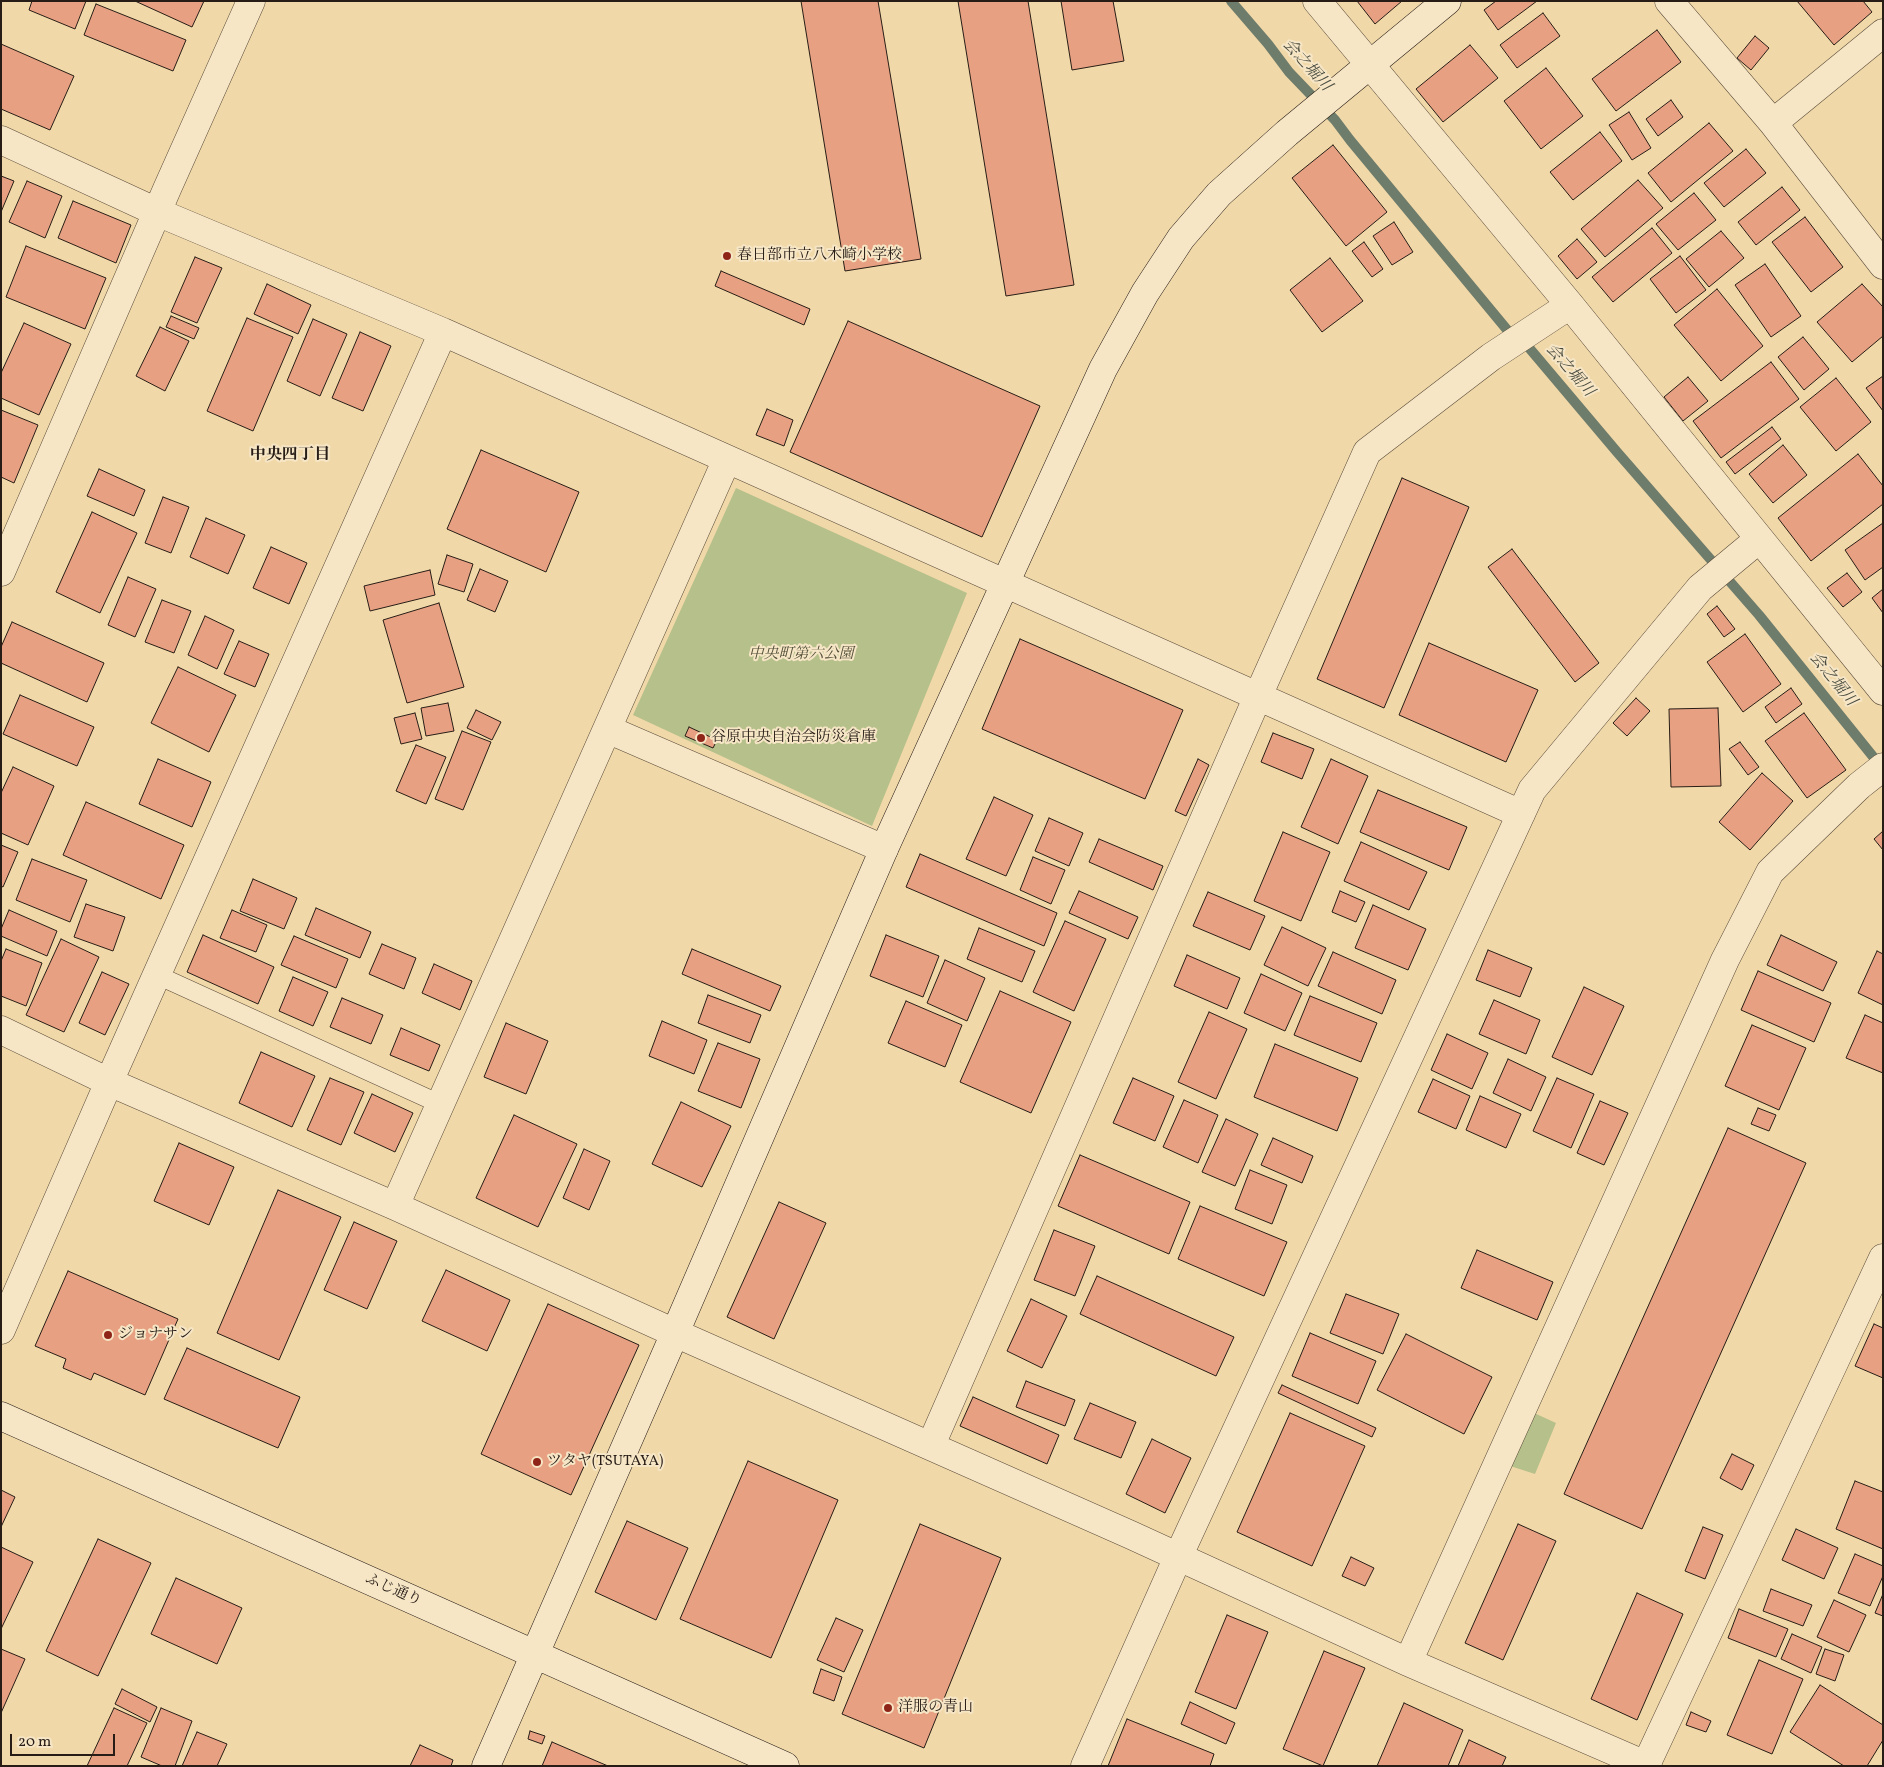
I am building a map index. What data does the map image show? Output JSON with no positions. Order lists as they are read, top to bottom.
{
  "streets": {
    "street": ["ふじ通り"]
  },
  "districts": ["中央四丁目"],
  "water": ["会之堀川"],
  "parks": ["中央町第六公園"],
  "places": [
    "春日部市立八木崎小学校",
    "谷原中央自治会防災倉庫",
    "ジョナサン",
    "ツタヤ(TSUTAYA)",
    "洋服の青山"
  ],
  "scale_bar": "20 m"
}
